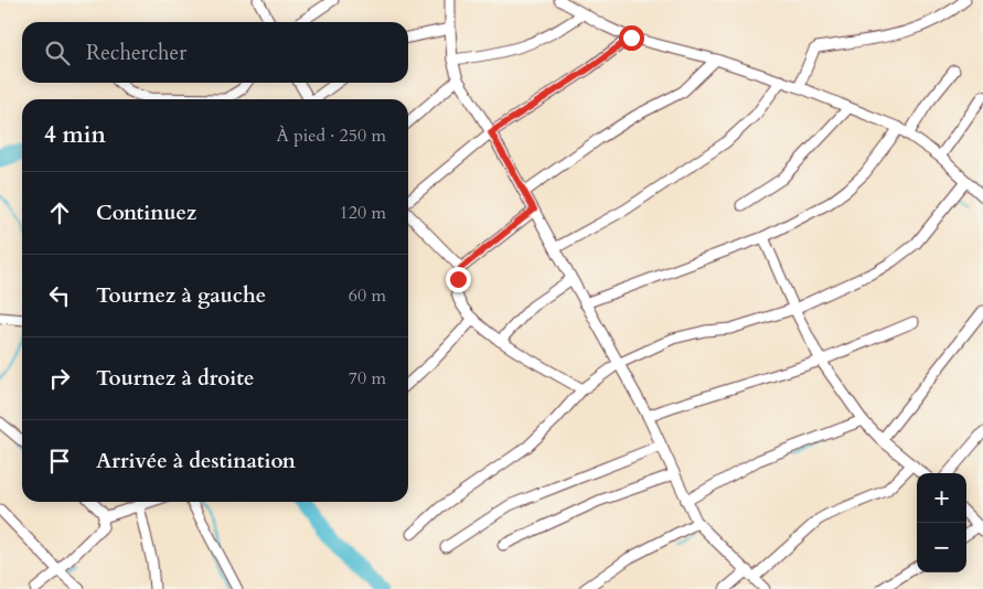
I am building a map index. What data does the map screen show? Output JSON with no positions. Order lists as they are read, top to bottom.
{
  "page": {
    "search": "Rechercher",
    "heading": ["4 min", "À pied · 250 m"],
    "list": [
      ["Continuez", "120 m"],
      ["Tournez à gauche", "60 m"],
      ["Tournez à droite", "70 m"],
      "Arrivée à destination"
    ],
    "map_buttons": ["+", "−"]
  }
}
